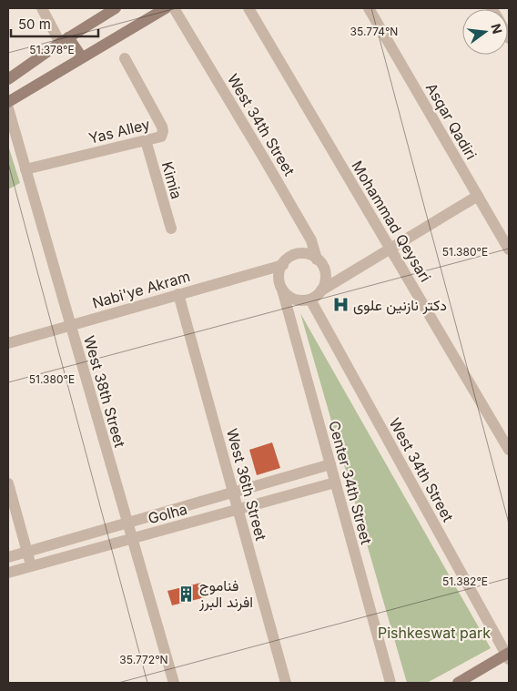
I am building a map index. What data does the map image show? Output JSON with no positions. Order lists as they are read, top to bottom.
{
  "streets": {
    "street": [
      "Asqar Qadiri",
      "West 34th Street",
      "Yas Alley",
      "Kimia",
      "Mohammad Qeysari",
      "Nabi'ye Akram",
      "West 38th Street",
      "Center 34th Street",
      "West 36th Street",
      "Golha"
    ]
  },
  "crossings": [
    ["West 34th Street", "Nabi'ye Akram"],
    ["West 34th Street", "Center 34th Street"],
    ["Yas Alley", "Kimia"],
    ["Yas Alley", "West 38th Street"],
    ["Nabi'ye Akram", "West 38th Street"],
    ["Nabi'ye Akram", "Center 34th Street"],
    ["Nabi'ye Akram", "West 36th Street"],
    ["West 38th Street", "Golha"],
    ["Center 34th Street", "Golha"],
    ["West 36th Street", "Golha"]
  ],
  "parks": ["Pishkeswat park"],
  "places": {
    "hospital": ["دکتر نازنین علوی"],
    "building": ["فناموج افرند البرز"]
  },
  "scale_bar": "50 m",
  "north": "right",
  "coordinates": [
    "35.774°N",
    "51.378°E",
    "51.380°E",
    "51.382°E",
    "35.772°N"
  ]
}
